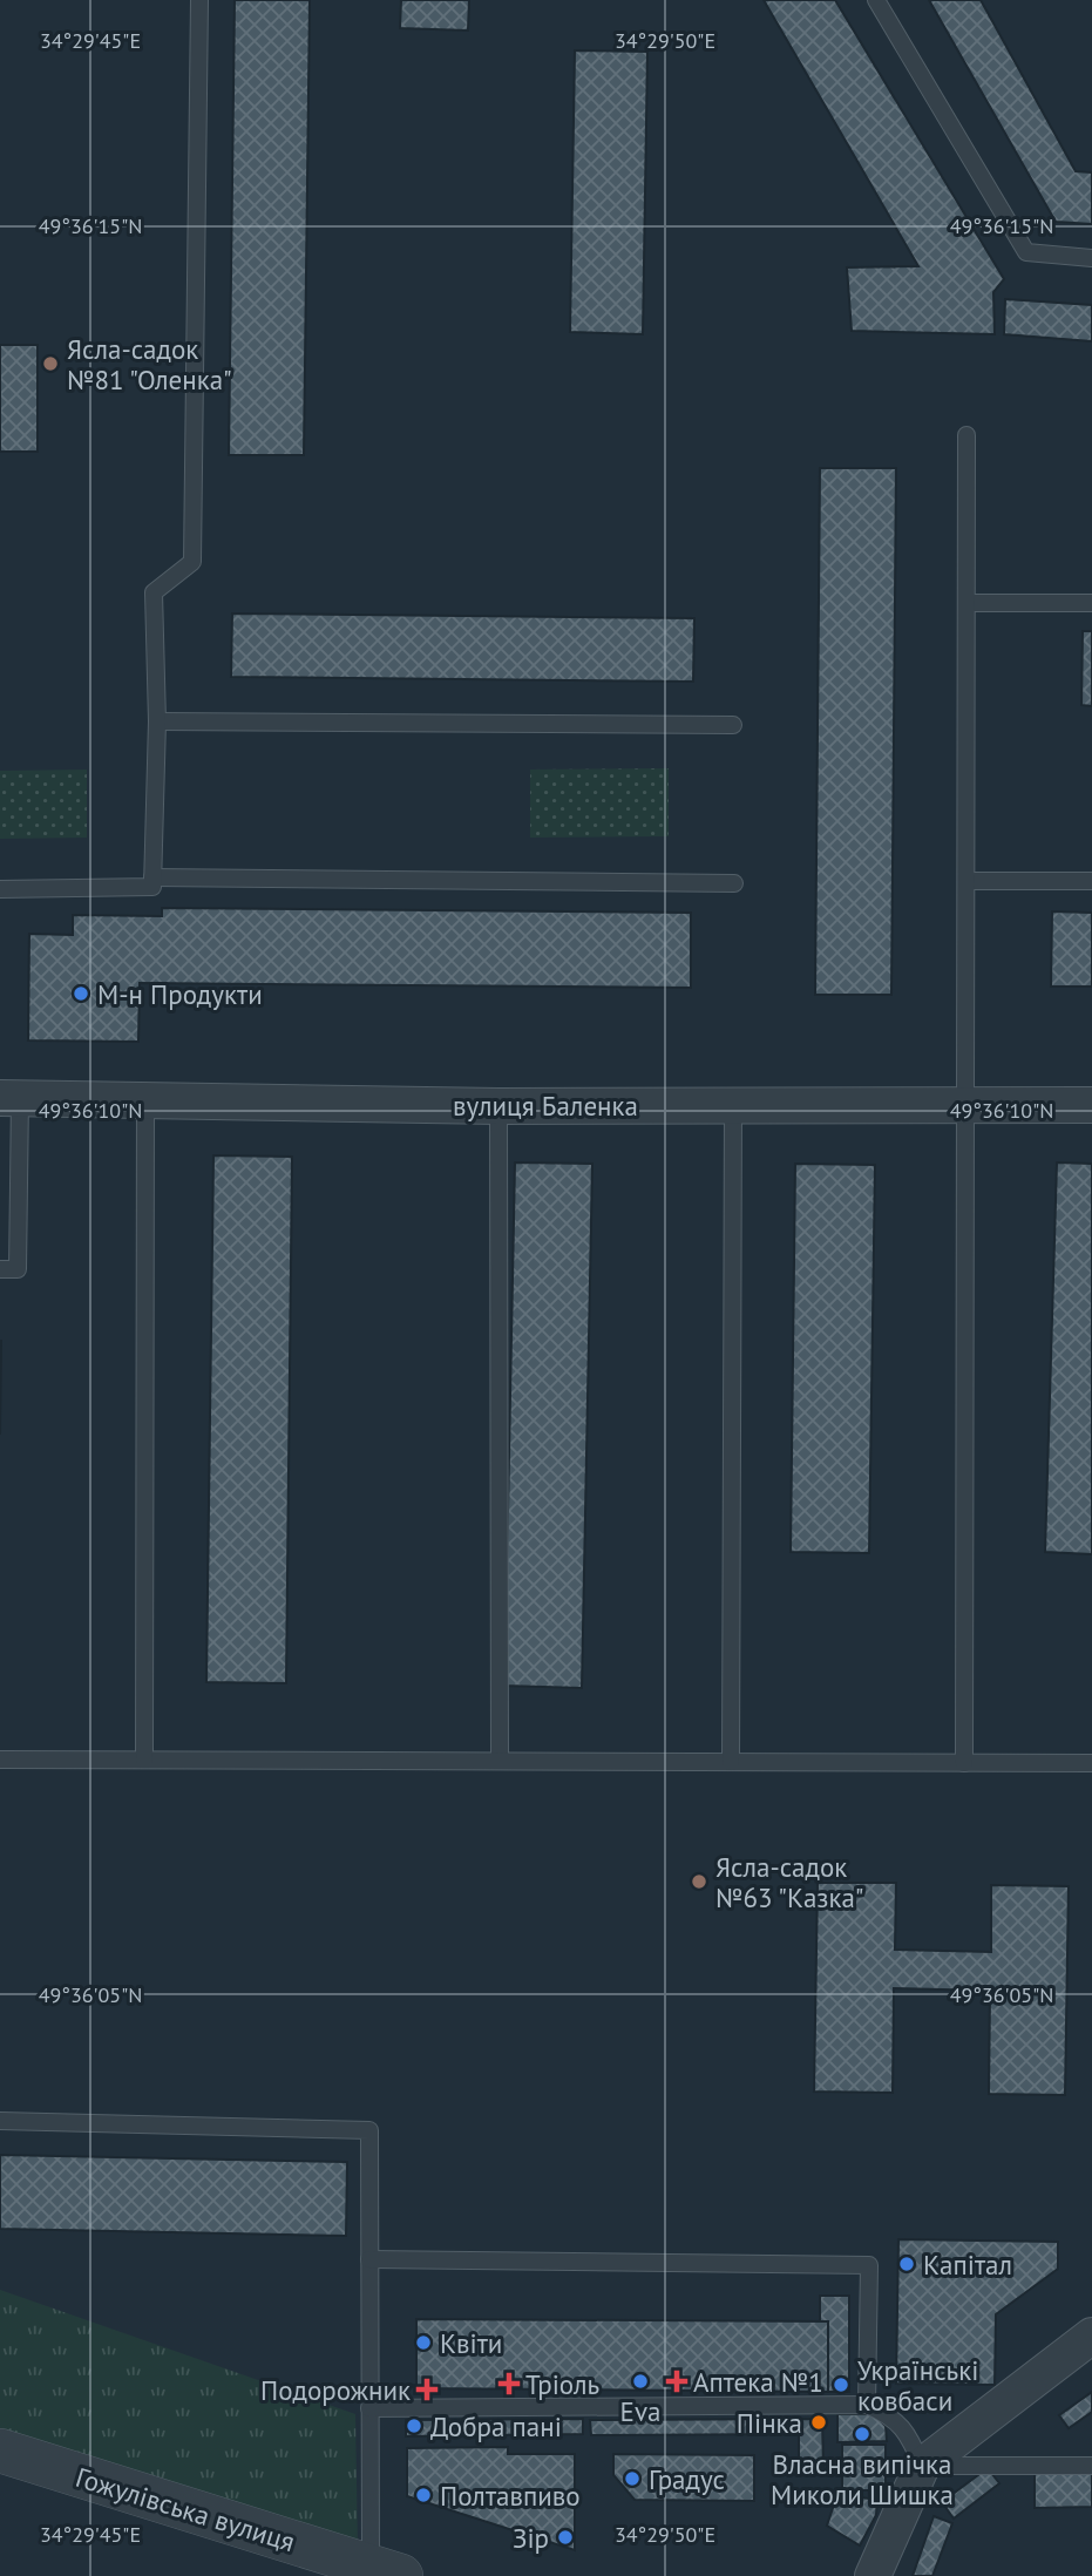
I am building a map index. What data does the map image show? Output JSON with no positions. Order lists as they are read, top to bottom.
{
  "streets": {
    "street": ["вулиця Баленка", "Гожулівська вулиця"]
  },
  "places": {
    "other": [
      "Ясла-садок №81 \"Оленка\"",
      "М-н Продукти",
      "Ясла-садок №63 \"Казка\"",
      "Капітал",
      "Квіти",
      "Eva",
      "Українські ковбаси",
      "Пінка",
      "Добра пані",
      "Власна випічка Миколи Шишка",
      "Градус",
      "Полтавпиво",
      "Зір"
    ],
    "health": ["Аптека №1", "Тріоль", "Подорожник"]
  },
  "coordinates": [
    "34°29'45\"E",
    "34°29'50\"E",
    "49°36'15\"N",
    "49°36'10\"N",
    "49°36'05\"N"
  ]
}
